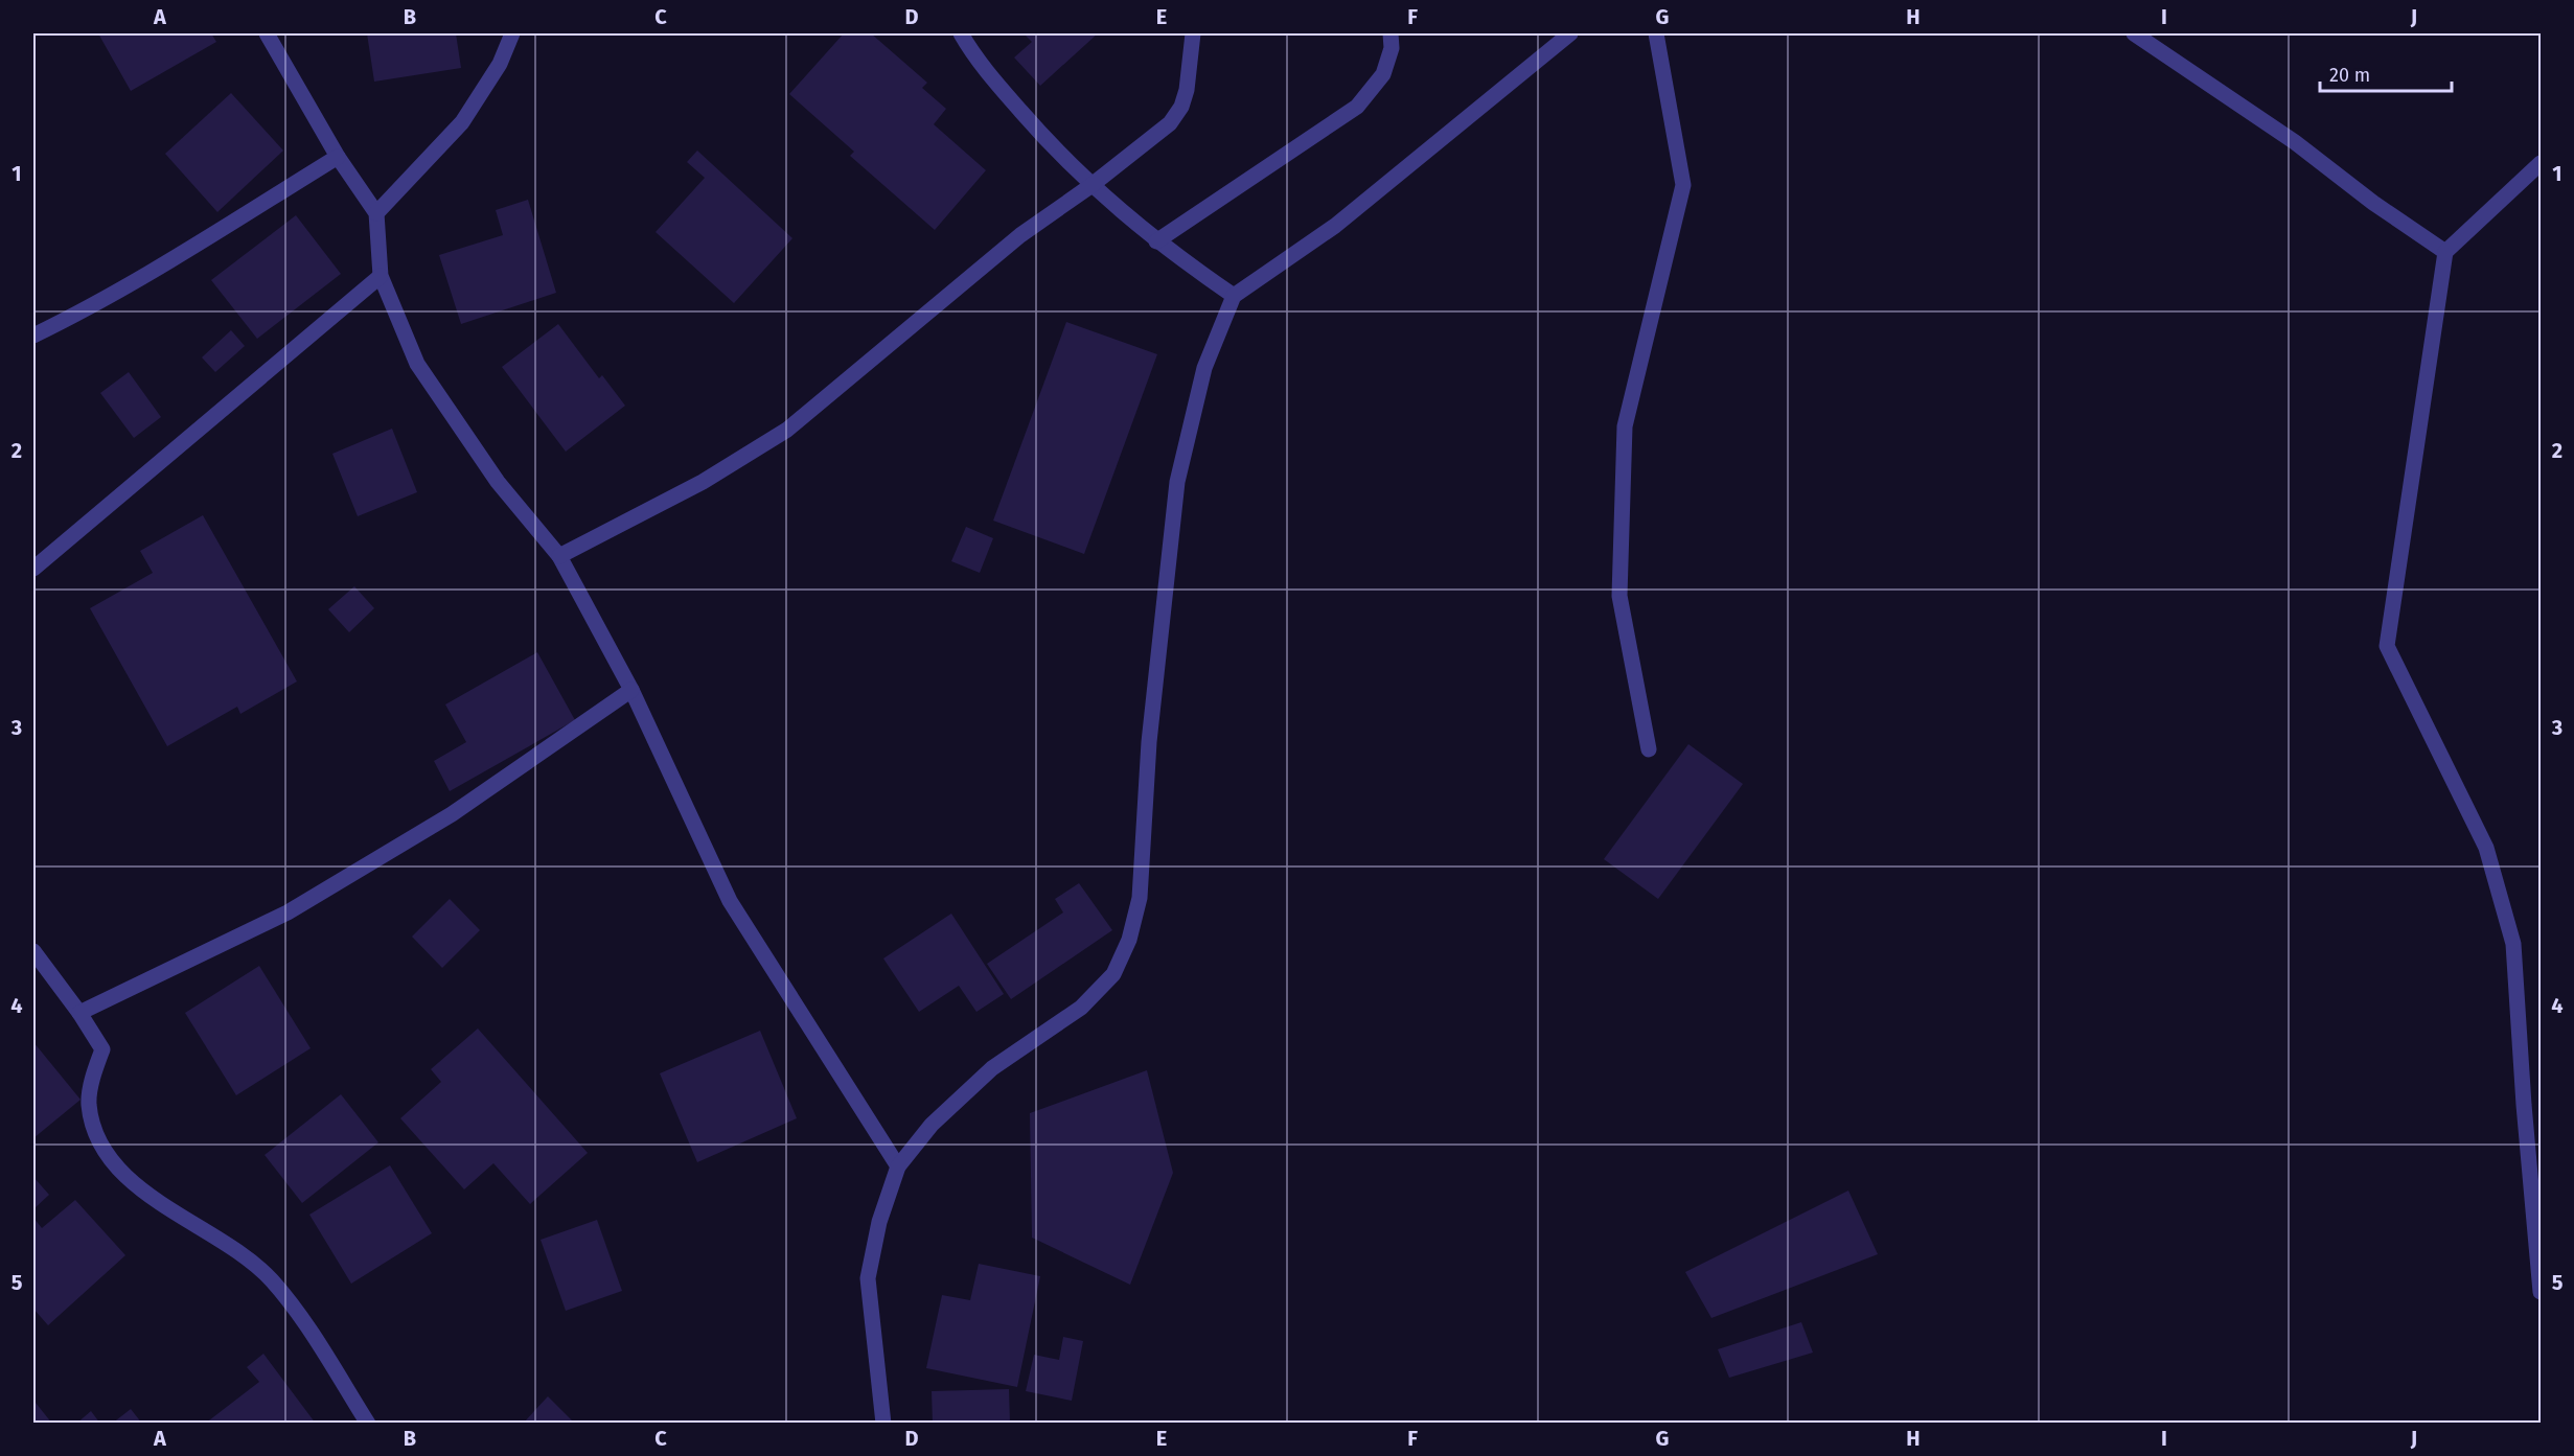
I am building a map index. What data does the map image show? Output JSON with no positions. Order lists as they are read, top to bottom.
{
  "scale_bar": "20 m",
  "grid": {
    "columns": [
      "A",
      "B",
      "C",
      "D",
      "E",
      "F",
      "G",
      "H",
      "I",
      "J"
    ],
    "rows": [
      "1",
      "2",
      "3",
      "4",
      "5"
    ]
  }
}
